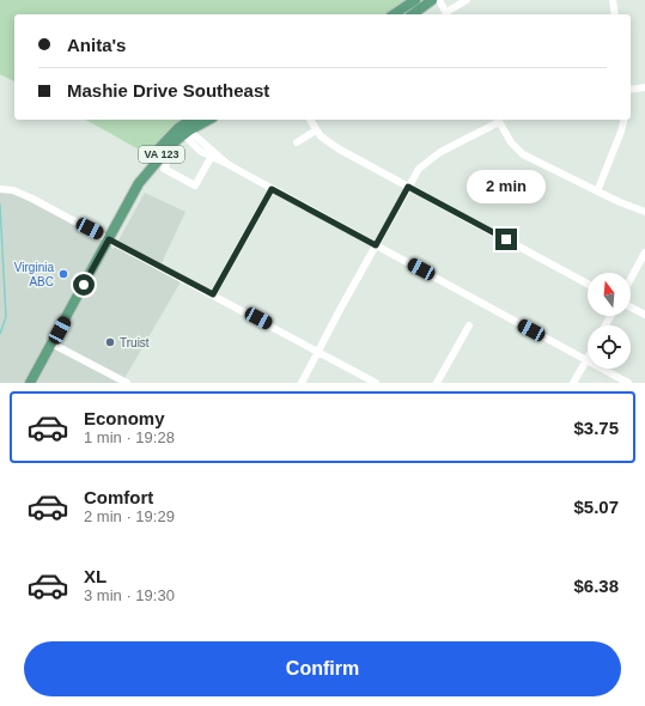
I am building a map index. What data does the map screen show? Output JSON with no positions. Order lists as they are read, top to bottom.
{
  "streets": {
    "main road": ["VA 123"]
  },
  "places": ["Virginia ABC", "Truist"],
  "north": "top",
  "page": {
    "banner": ["Anita's", "Mashie Drive Southeast"],
    "bubble": "2 min",
    "list": [
      {
        "name": "Economy",
        "note": "1 min · 19:28",
        "value": "$3.75"
      },
      {
        "name": "Comfort",
        "note": "2 min · 19:29",
        "value": "$5.07"
      },
      {
        "name": "XL",
        "note": "3 min · 19:30",
        "value": "$6.38"
      }
    ],
    "buttons": "Confirm"
  }
}
